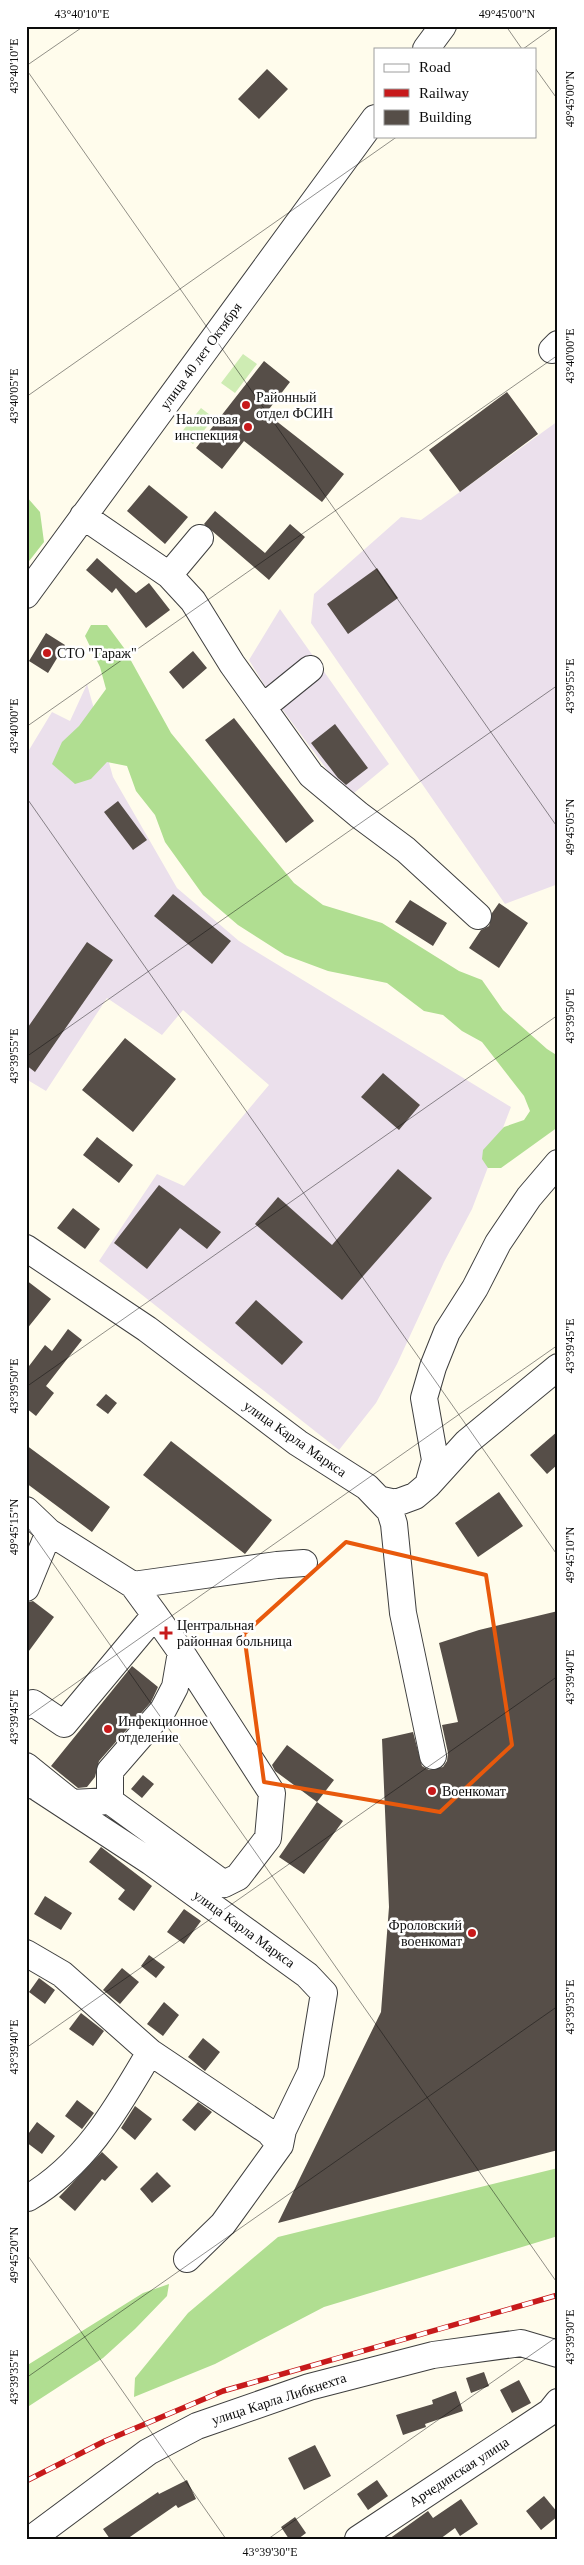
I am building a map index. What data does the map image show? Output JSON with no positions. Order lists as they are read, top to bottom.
{
  "streets": {
    "street": [
      "улица 40 лет Октября",
      "улица Карла Маркса",
      "улица Карла Либкнехта",
      "Арчединская улица"
    ]
  },
  "places": {
    "other": [
      "Районный отдел ФСИН",
      "Налоговая инспекция",
      "СТО \"Гараж\"",
      "Инфекционное отделение",
      "Военкомат",
      "Фроловский военкомат"
    ],
    "health": ["Центральная районная больница"]
  },
  "legend": ["Road", "Railway", "Building"],
  "coordinates": [
    "43°40'10\"E",
    "49°45'00\"N",
    "43°40'00\"E",
    "43°40'05\"E",
    "43°39'55\"E",
    "49°45'05\"N",
    "43°39'50\"E",
    "43°39'45\"E",
    "49°45'15\"N",
    "49°45'10\"N",
    "43°39'40\"E",
    "43°39'35\"E",
    "49°45'20\"N",
    "43°39'30\"E"
  ]
}
